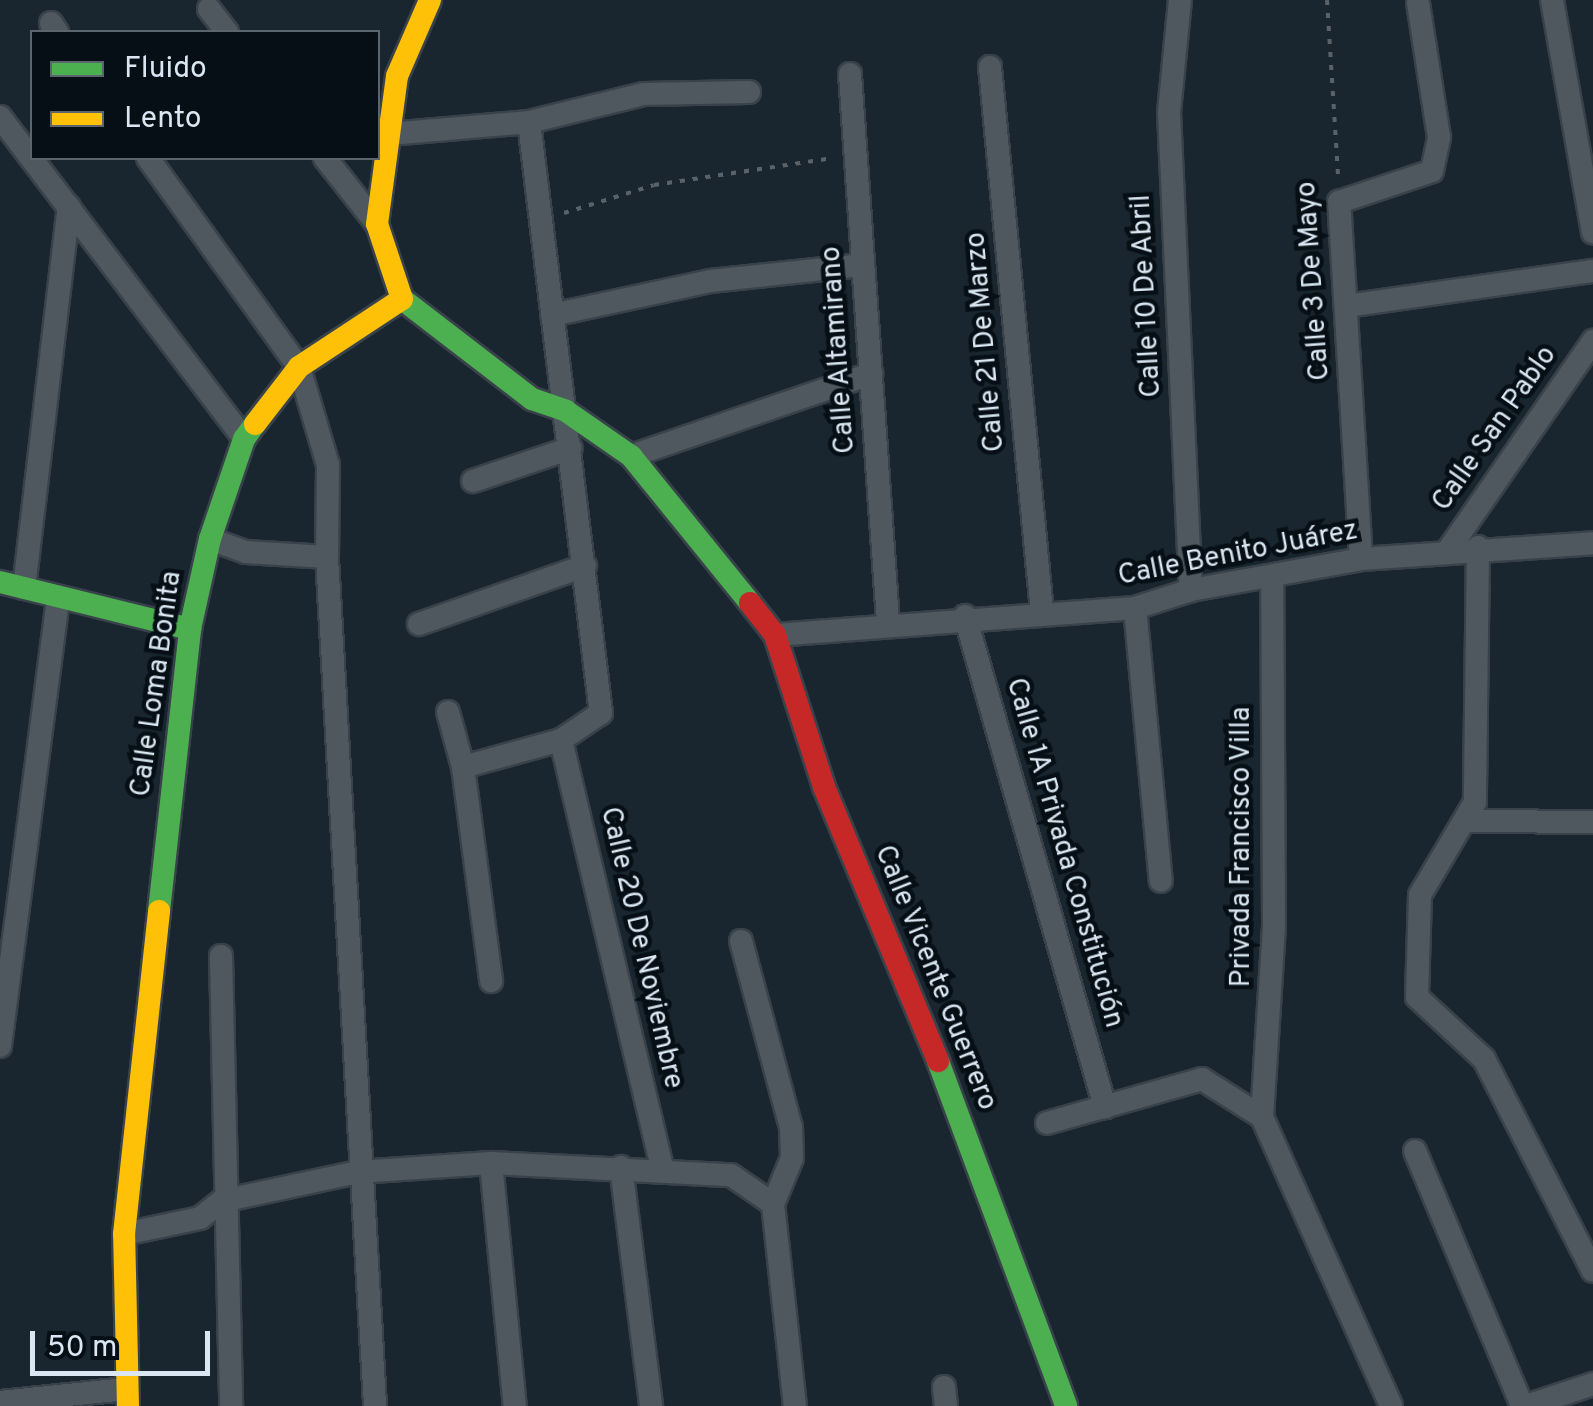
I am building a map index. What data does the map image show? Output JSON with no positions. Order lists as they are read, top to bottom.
{
  "streets": {
    "street": [
      "Calle 3 De Mayo",
      "Calle 10 De Abril",
      "Calle 21 De Marzo",
      "Calle Altamirano",
      "Calle San Pablo",
      "Calle Benito Juárez",
      "Calle Loma Bonita",
      "Privada Francisco Villa",
      "Calle 1A Privada Constitución",
      "Calle 20 De Noviembre",
      "Calle Vicente Guerrero"
    ]
  },
  "crossings": [
    ["Calle 3 De Mayo", "Calle Benito Juárez"],
    ["Calle 10 De Abril", "Calle Benito Juárez"],
    ["Calle 21 De Marzo", "Calle Benito Juárez"],
    ["Calle Altamirano", "Calle Benito Juárez"],
    ["Calle San Pablo", "Calle Benito Juárez"],
    ["Calle Benito Juárez", "Privada Francisco Villa"],
    ["Calle Benito Juárez", "Calle 1A Privada Constitución"],
    ["Calle Benito Juárez", "Calle Vicente Guerrero"],
    ["Calle Loma Bonita", "Calle Vicente Guerrero"]
  ],
  "legend": ["Fluido", "Lento"],
  "scale_bar": "50 m"
}
